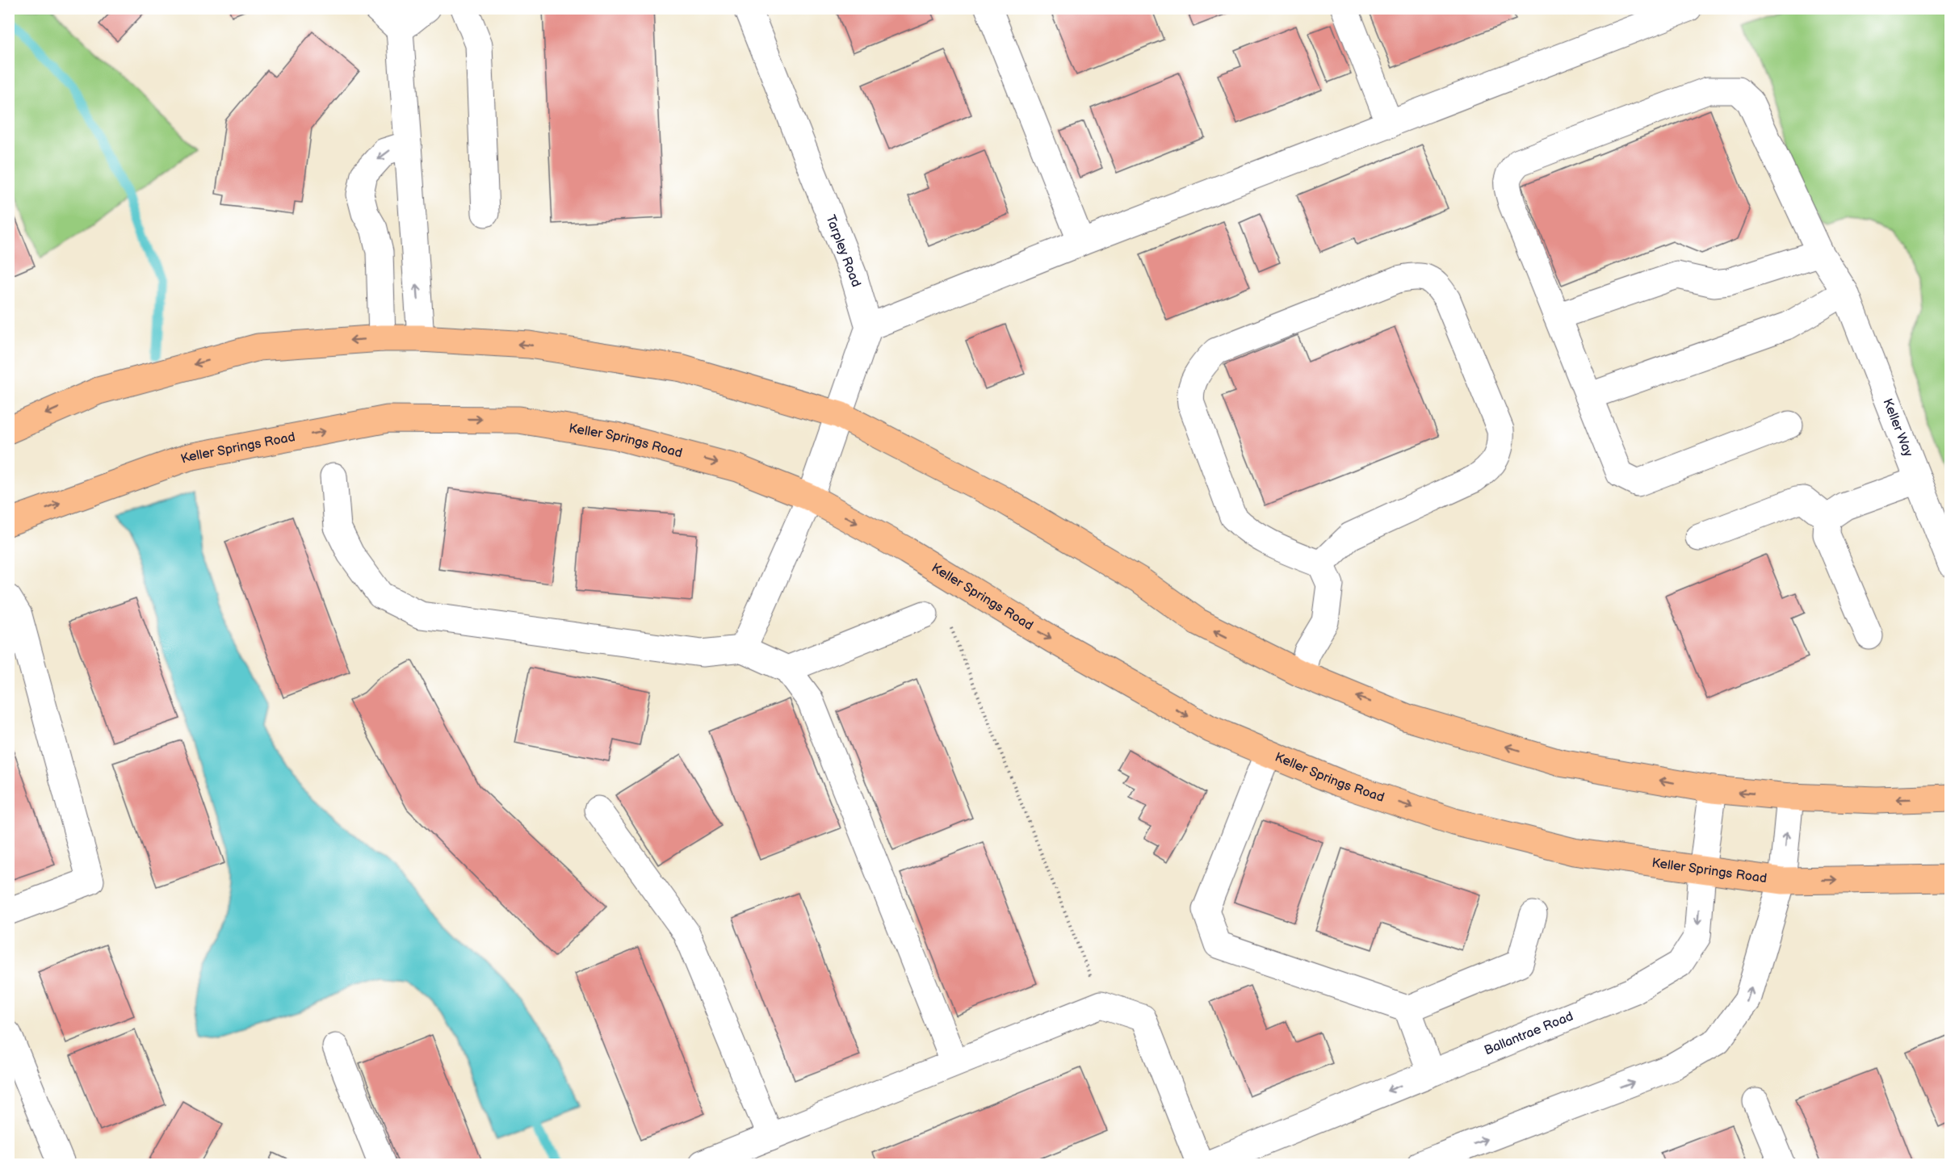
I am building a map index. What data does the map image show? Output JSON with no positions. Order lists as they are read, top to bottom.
{
  "streets": {
    "main road": ["Keller Springs Road"],
    "street": ["Tarpley Road", "Keller Way", "Ballantrae Road"]
  },
  "crossings": [
    ["Keller Springs Road", "Ballantrae Road"]
  ]
}
